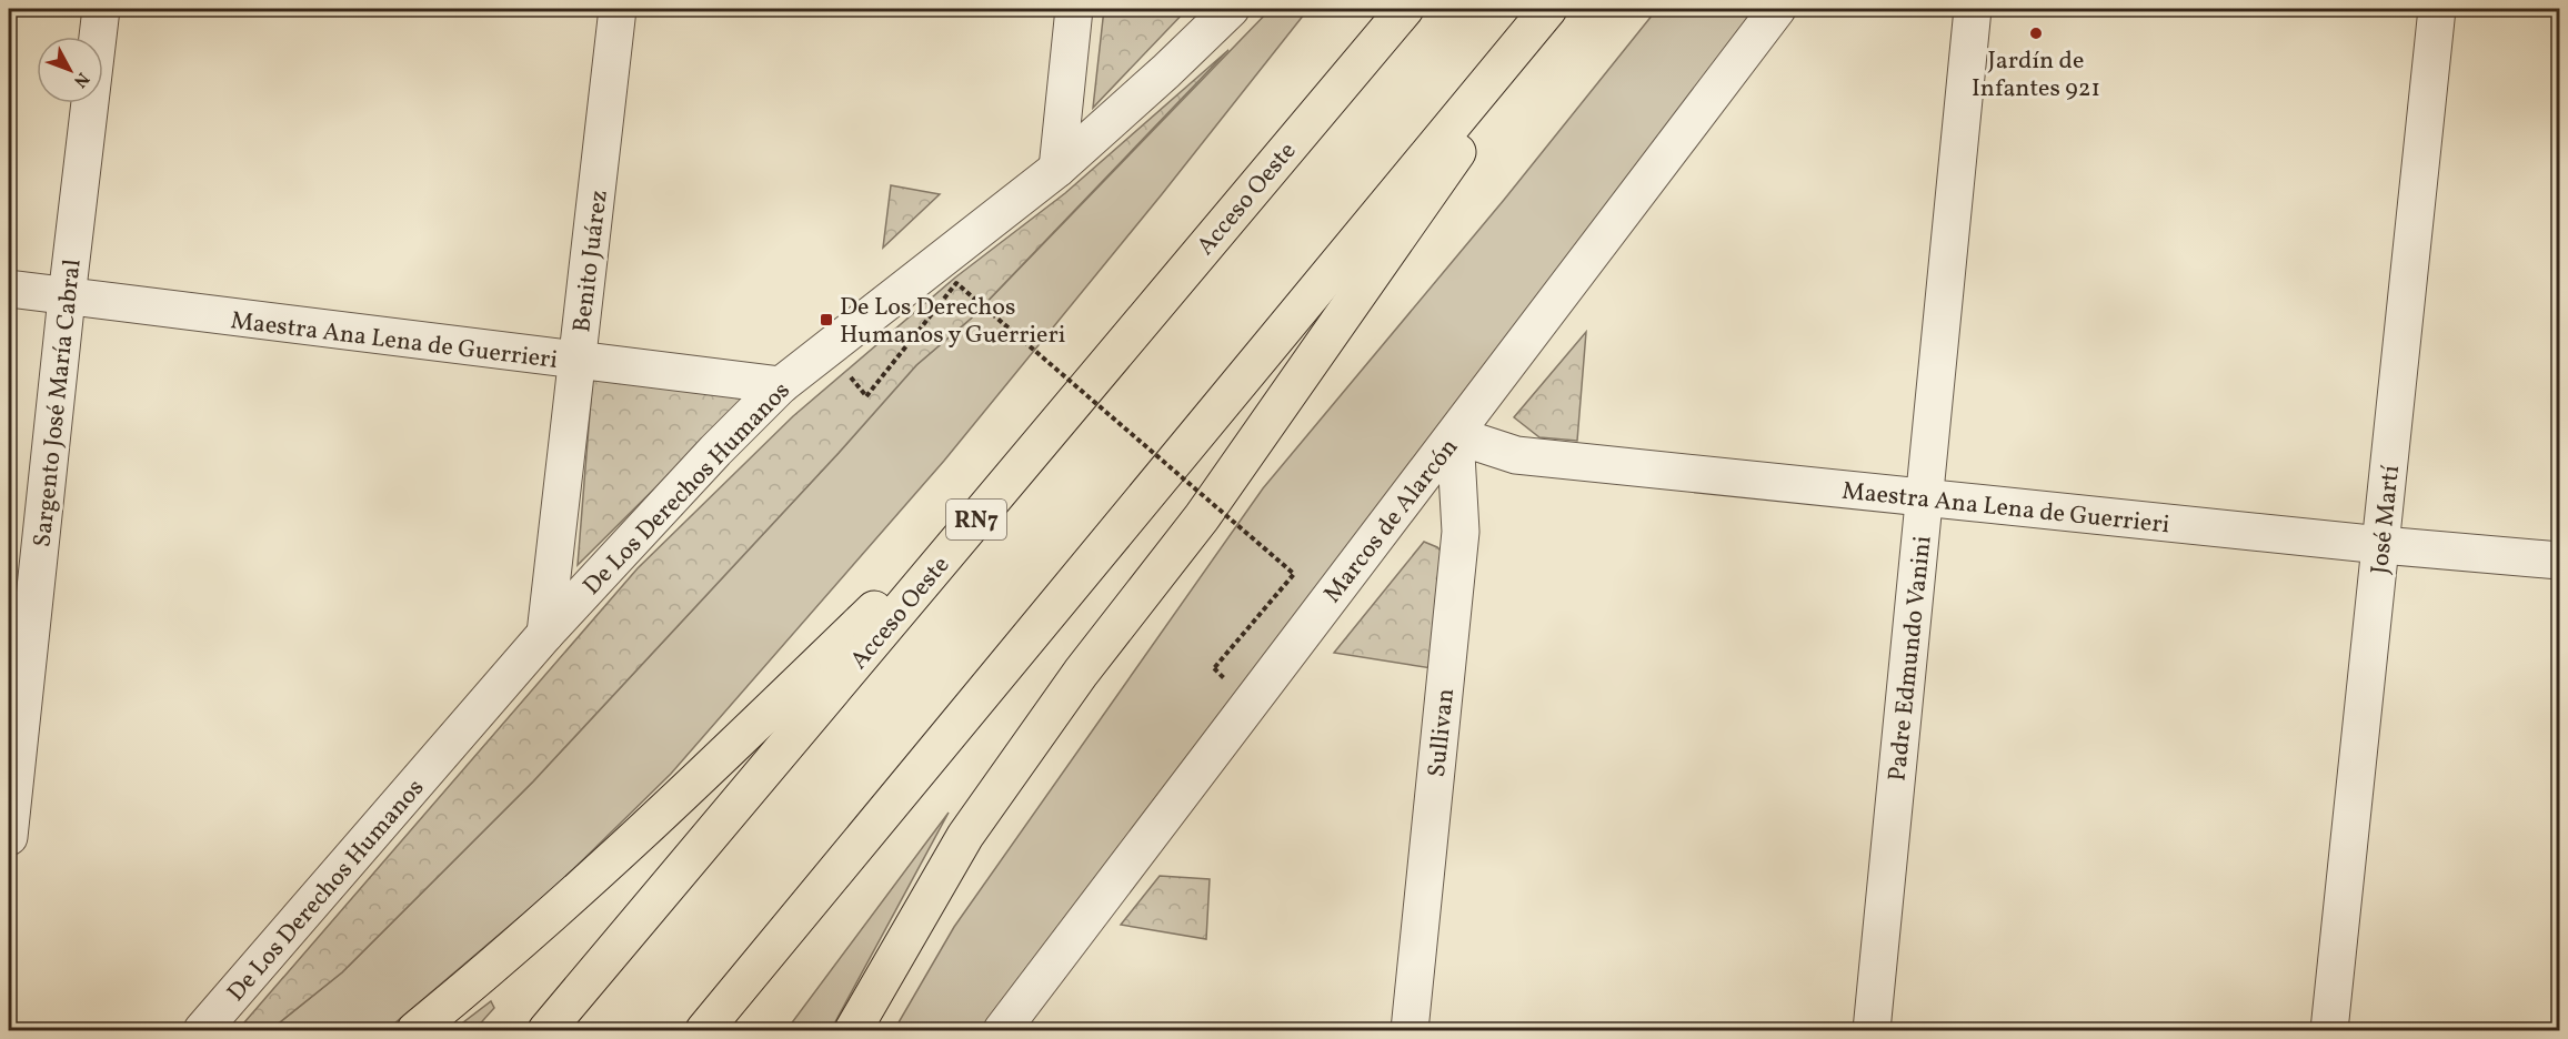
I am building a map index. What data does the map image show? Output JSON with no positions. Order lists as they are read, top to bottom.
{
  "streets": {
    "highway": ["Acceso Oeste", "RN7"],
    "street": [
      "Benito Juárez",
      "Maestra Ana Lena de Guerrieri",
      "Sargento José María Cabral",
      "De Los Derechos Humanos",
      "Marcos de Alarcón",
      "José Martí",
      "Padre Edmundo Vanini",
      "Sullivan"
    ]
  },
  "crossings": [
    ["Benito Juárez", "Maestra Ana Lena de Guerrieri"],
    ["Benito Juárez", "De Los Derechos Humanos"],
    ["Maestra Ana Lena de Guerrieri", "Sargento José María Cabral"],
    ["Maestra Ana Lena de Guerrieri", "De Los Derechos Humanos"],
    ["Maestra Ana Lena de Guerrieri", "Marcos de Alarcón"],
    ["Maestra Ana Lena de Guerrieri", "José Martí"],
    ["Maestra Ana Lena de Guerrieri", "Padre Edmundo Vanini"],
    ["Maestra Ana Lena de Guerrieri", "Sullivan"],
    ["Marcos de Alarcón", "Sullivan"]
  ],
  "places": {
    "other": ["Jardín de Infantes 921"],
    "transit": ["De Los Derechos Humanos y Guerrieri"]
  },
  "north": "bottom right"
}
